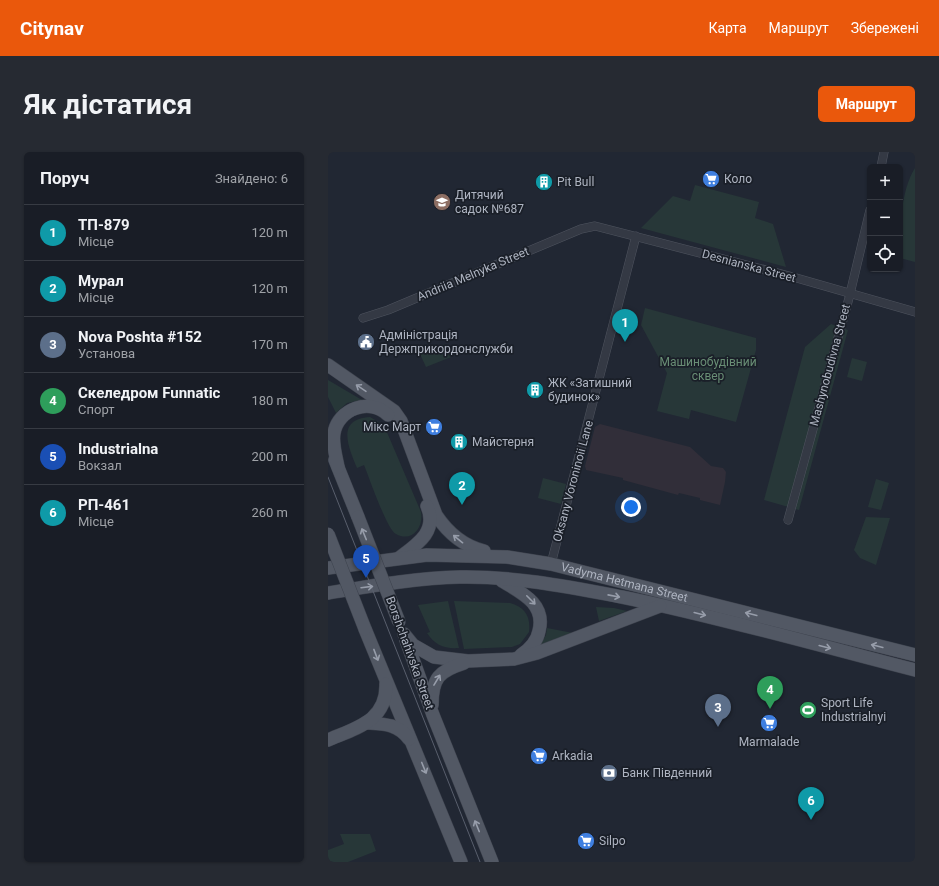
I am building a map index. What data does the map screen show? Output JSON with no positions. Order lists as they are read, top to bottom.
{
  "streets": {
    "main road": ["Vadyma Hetmana Street", "Borshchahivska Street"],
    "street": [
      "Desnianska Street",
      "Andriia Melnyka Street",
      "Mashynobudivna Street",
      "Oksany Voroninoii Lane"
    ]
  },
  "crossings": [
    ["Desnianska Street", "Andriia Melnyka Street"],
    ["Desnianska Street", "Mashynobudivna Street"],
    ["Desnianska Street", "Oksany Voroninoii Lane"],
    ["Oksany Voroninoii Lane", "Vadyma Hetmana Street"]
  ],
  "parks": ["Машинобудівний сквер"],
  "places": {
    "supermarket": [
      "Коло",
      "Мікс Март",
      "Marmalade",
      "Arkadia",
      "Silpo"
    ],
    "building": ["Pit Bull", "ЖК «Затишний будинок»", "Майстерня"],
    "school or university": ["Дитячий садок №687"],
    "public building": ["Адміністрація Держприкордонслужби"],
    "sports": ["Sport Life Industrialnyi"],
    "bank": ["Банк Південний"]
  },
  "page": {
    "header": "Citynav",
    "nav": ["Карта", "Маршрут", "Збережені"],
    "buttons": "Маршрут",
    "title": "Як дістатися",
    "heading": ["Поруч", "Знайдено: 6"],
    "map_buttons": ["+", "−"],
    "list": [
      {
        "mark": "1",
        "name": "ТП-879",
        "note": "Місце",
        "value": "120 m"
      },
      {
        "mark": "2",
        "name": "Мурал",
        "note": "Місце",
        "value": "120 m"
      },
      {
        "mark": "3",
        "name": "Nova Poshta #152",
        "note": "Установа",
        "value": "170 m"
      },
      {
        "mark": "4",
        "name": "Скеледром Funnatic",
        "note": "Спорт",
        "value": "180 m"
      },
      {
        "mark": "5",
        "name": "Industrialna",
        "note": "Вокзал",
        "value": "200 m"
      },
      {
        "mark": "6",
        "name": "РП-461",
        "note": "Місце",
        "value": "260 m"
      }
    ],
    "pins": [
      "1",
      "2",
      "5",
      "4",
      "3",
      "6"
    ]
  }
}
